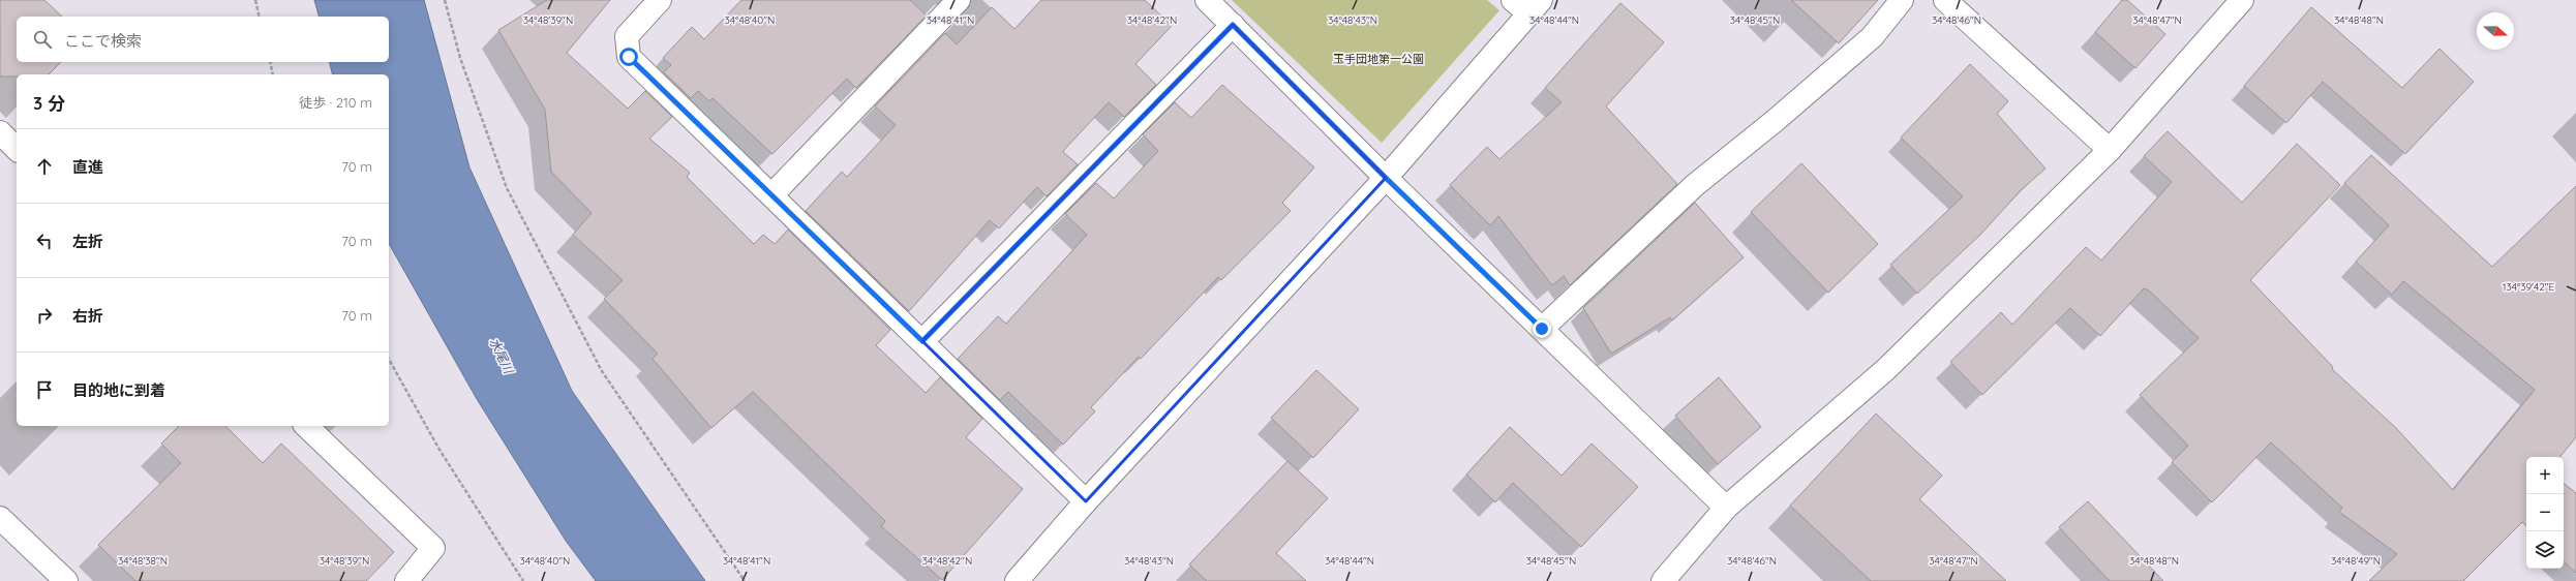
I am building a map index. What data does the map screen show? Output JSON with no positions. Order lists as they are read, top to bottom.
{
  "water": ["水尾川"],
  "parks": ["玉手団地第一公園"],
  "north": "right",
  "page": {
    "search": "ここで検索",
    "heading": ["3 分", "徒歩 · 210 m"],
    "list": [
      ["直進", "70 m"],
      ["左折", "70 m"],
      ["右折", "70 m"],
      "目的地に到着"
    ],
    "map_buttons": ["+", "−"]
  },
  "coordinates": [
    "34°48'39\"N",
    "34°48'40\"N",
    "34°48'41\"N",
    "34°48'42\"N",
    "34°48'43\"N",
    "34°48'44\"N",
    "34°48'45\"N",
    "34°48'47\"N",
    "34°48'46\"N",
    "34°48'48\"N",
    "134°39'42\"E",
    "34°48'38\"N",
    "34°48'49\"N"
  ]
}
